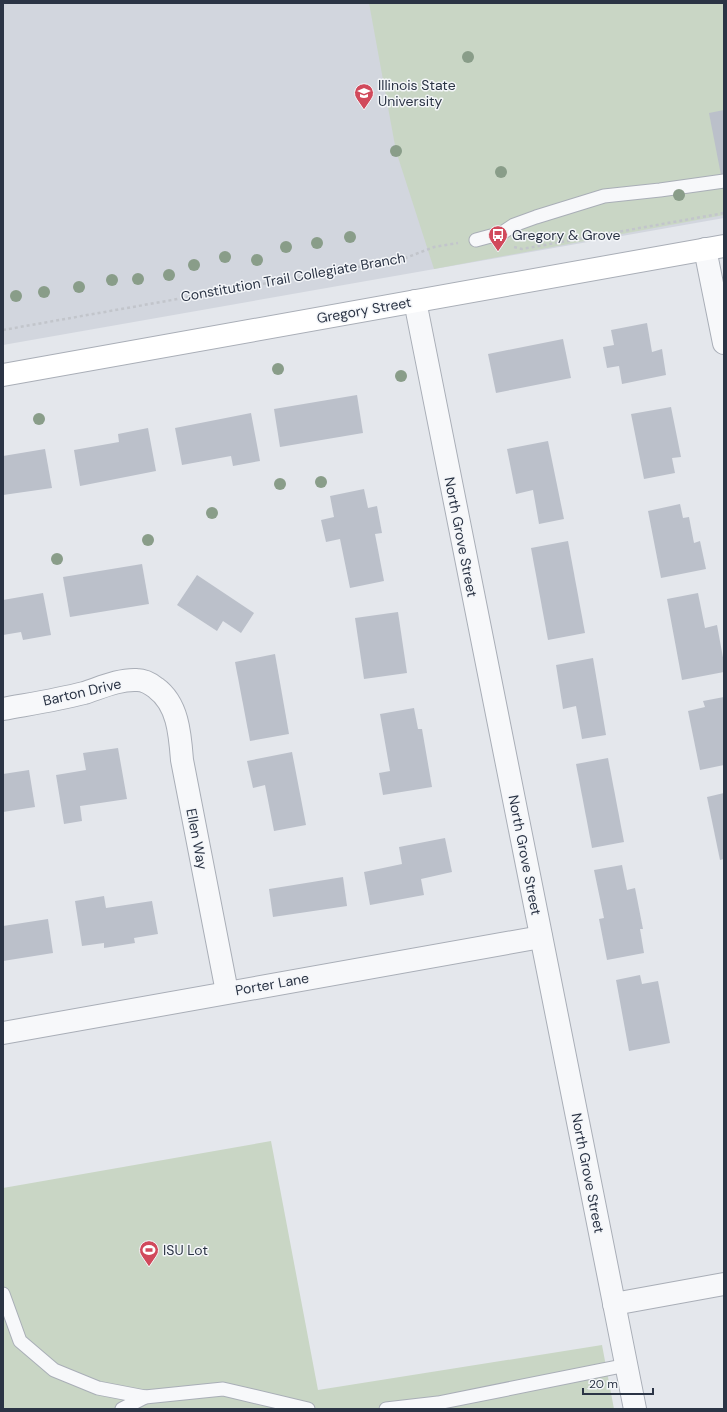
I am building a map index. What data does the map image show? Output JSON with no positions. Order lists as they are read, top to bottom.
{
  "streets": {
    "main road": ["Gregory Street"],
    "street": [
      "North Grove Street",
      "Barton Drive",
      "Ellen Way",
      "Porter Lane"
    ],
    "path": ["Constitution Trail Collegiate Branch"]
  },
  "crossings": [
    ["Gregory Street", "North Grove Street"],
    ["North Grove Street", "Porter Lane"],
    ["Barton Drive", "Ellen Way"],
    ["Ellen Way", "Porter Lane"]
  ],
  "places": {
    "school or university": ["Illinois State University"],
    "bus stop": ["Gregory & Grove"],
    "sports": ["ISU Lot"]
  },
  "scale_bar": "20 m"
}
